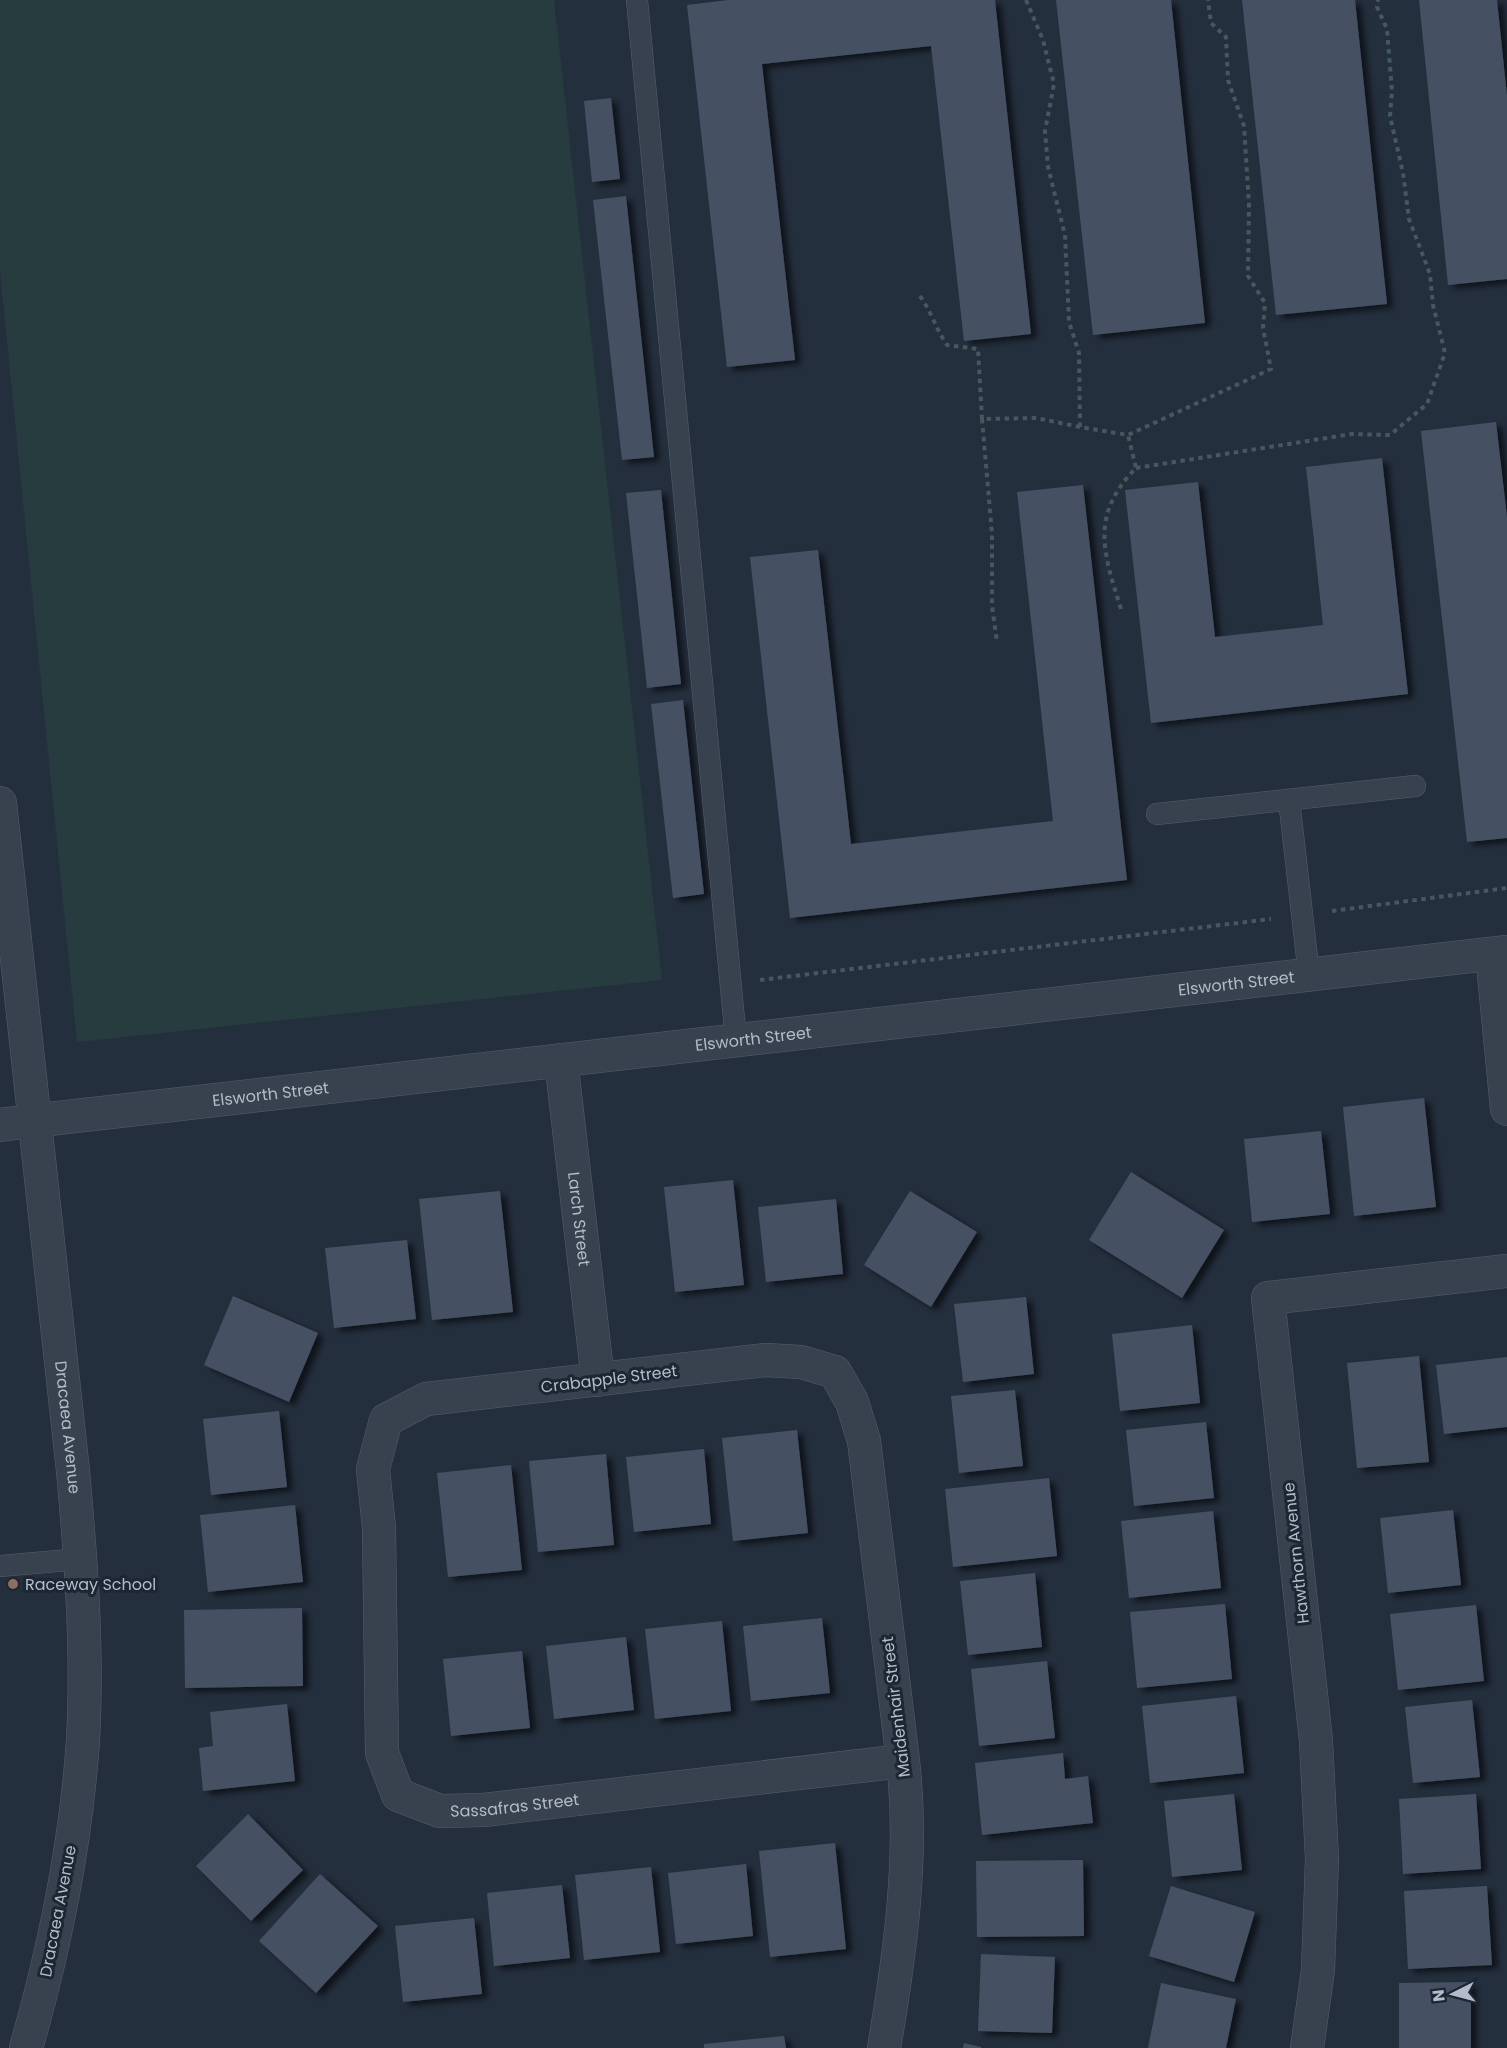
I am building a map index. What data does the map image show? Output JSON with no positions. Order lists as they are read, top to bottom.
{
  "streets": {
    "street": [
      "Elsworth Street",
      "Larch Street",
      "Crabapple Street",
      "Dracaea Avenue",
      "Hawthorn Avenue",
      "Maidenhair Street",
      "Sassafras Street"
    ]
  },
  "crossings": [
    ["Elsworth Street", "Larch Street"],
    ["Elsworth Street", "Dracaea Avenue"],
    ["Larch Street", "Crabapple Street"],
    ["Crabapple Street", "Maidenhair Street"],
    ["Crabapple Street", "Sassafras Street"],
    ["Maidenhair Street", "Sassafras Street"]
  ],
  "places": ["Raceway School"],
  "north": "left"
}
